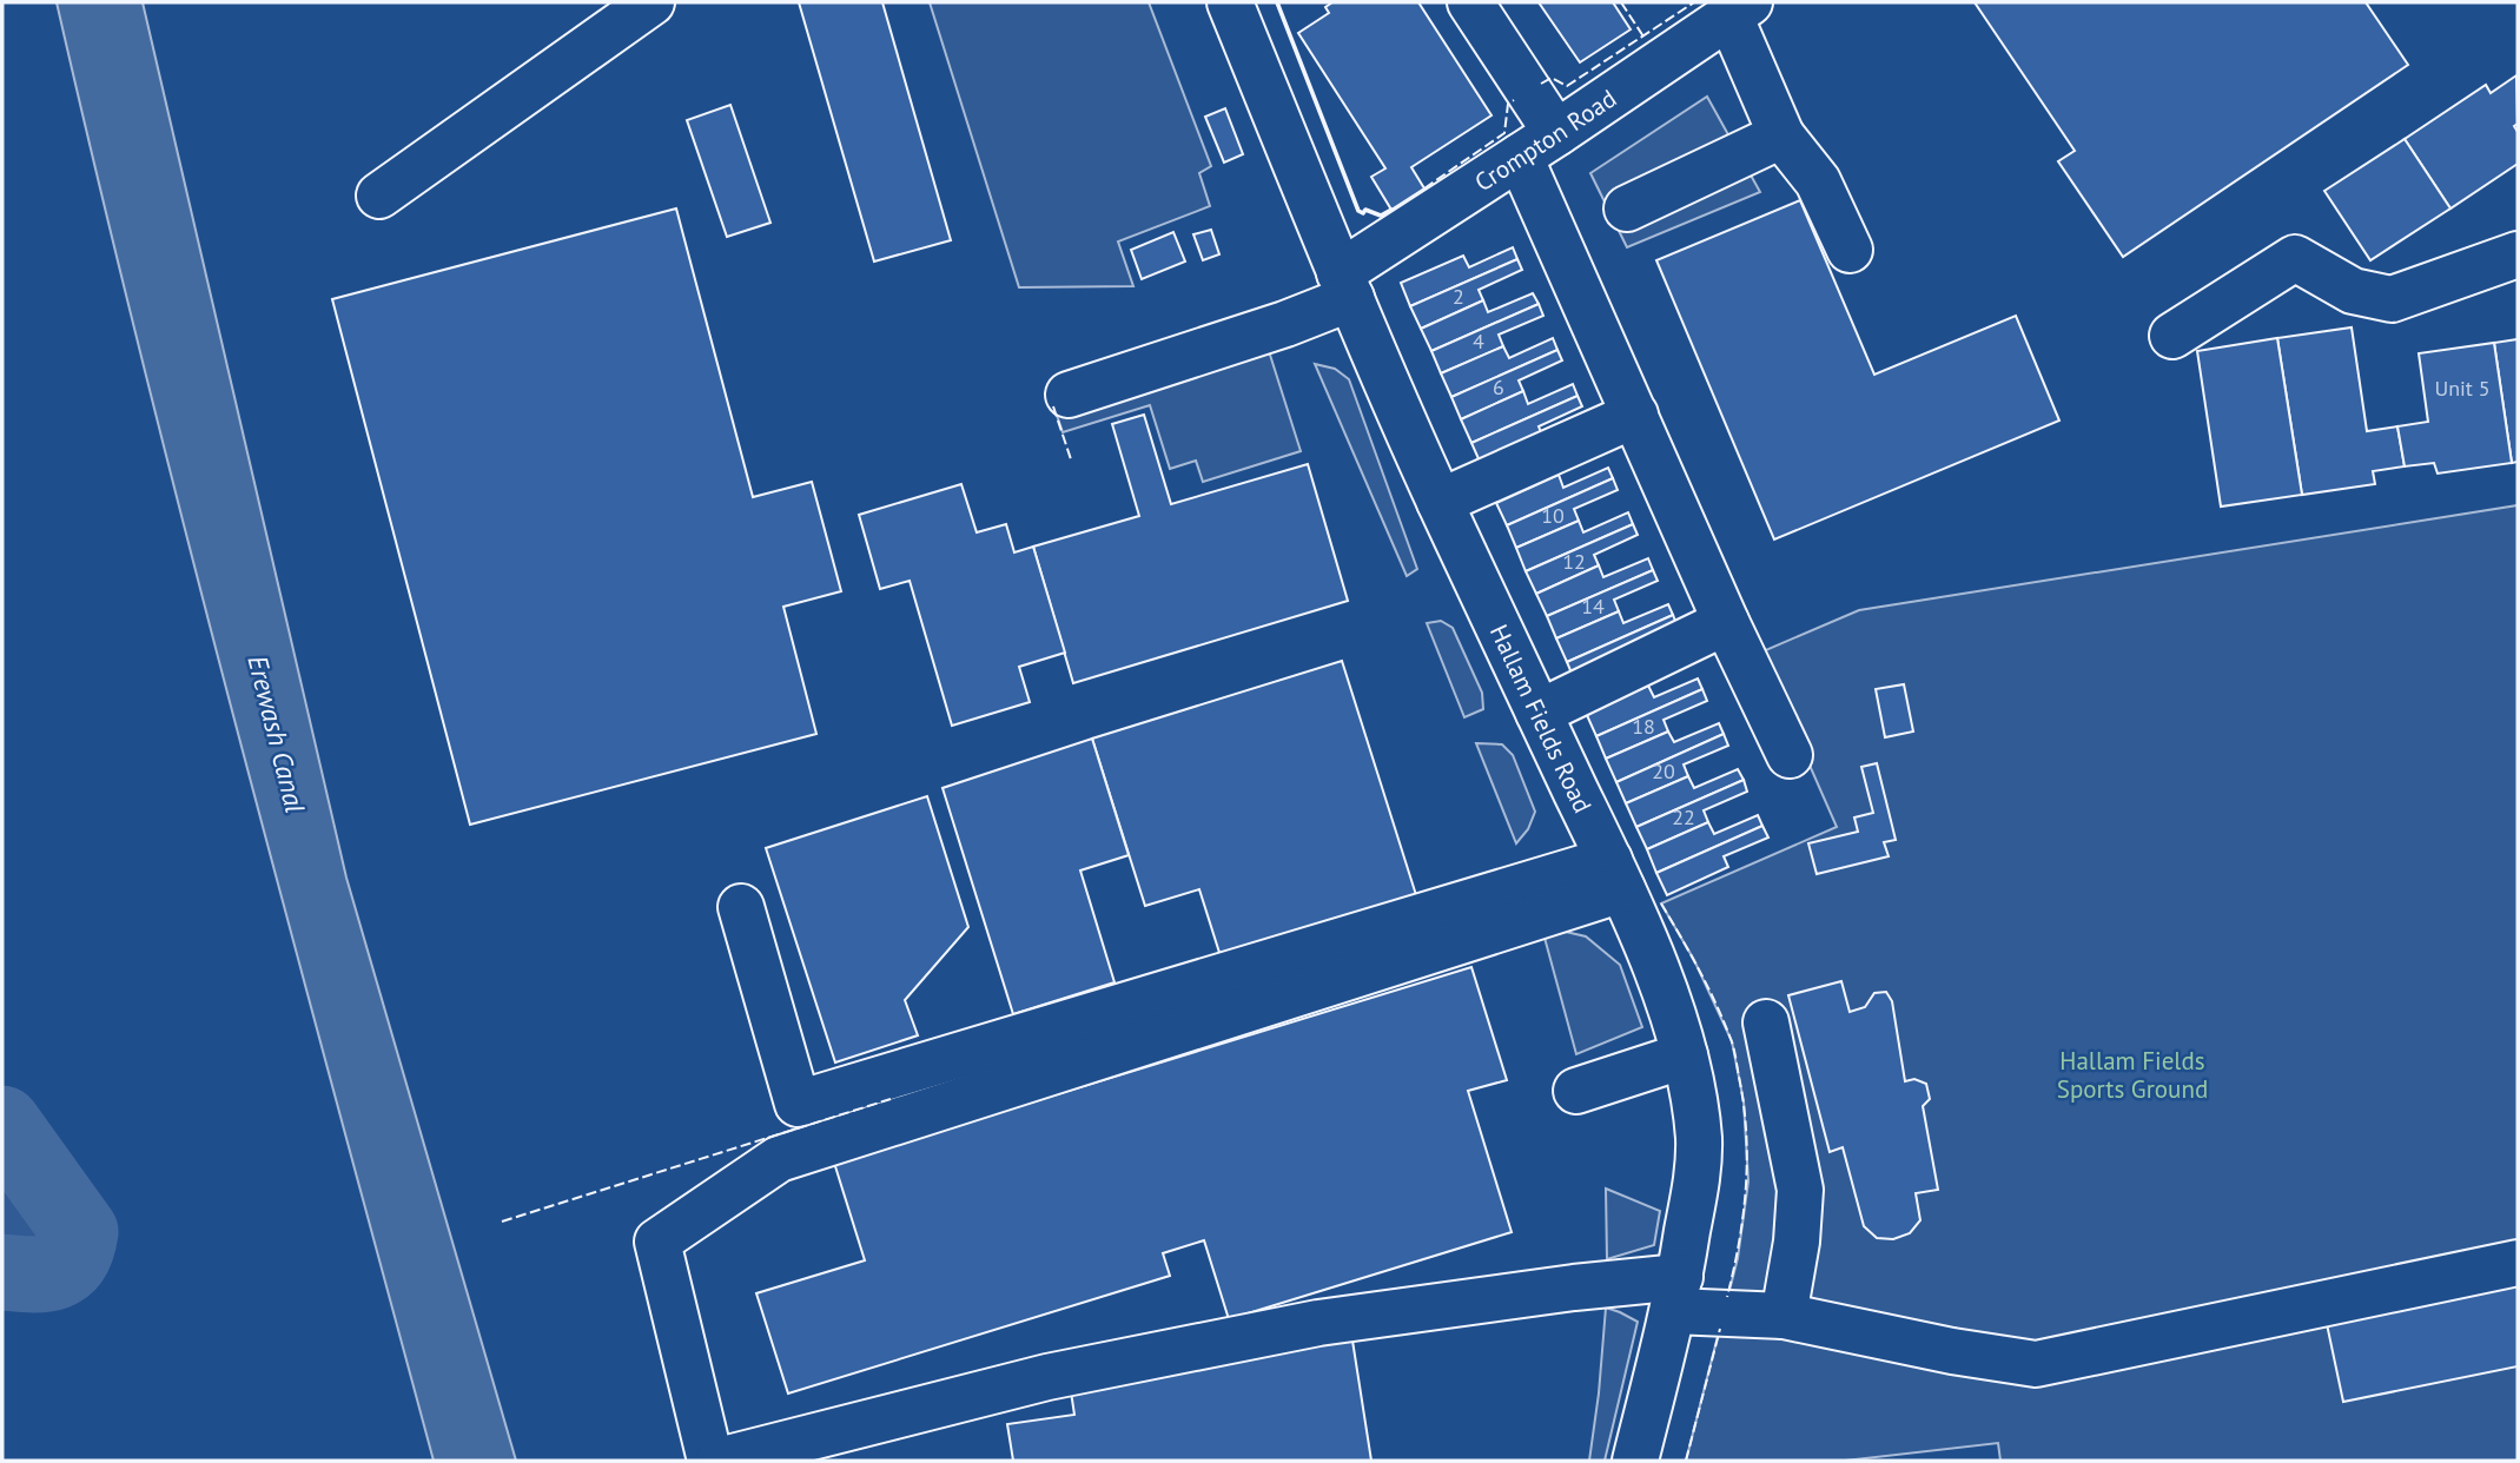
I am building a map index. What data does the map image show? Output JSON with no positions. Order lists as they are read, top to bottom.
{
  "streets": {
    "street": ["Crompton Road", "Hallam Fields Road"]
  },
  "crossings": [
    ["Crompton Road", "Hallam Fields Road"]
  ],
  "water": ["Erewash Canal"],
  "parks": ["Hallam Fields Sports Ground"],
  "house_numbers": [
    "2",
    "4",
    "6",
    "Unit 5",
    "10",
    "12",
    "14",
    "18",
    "20",
    "22"
  ]
}
